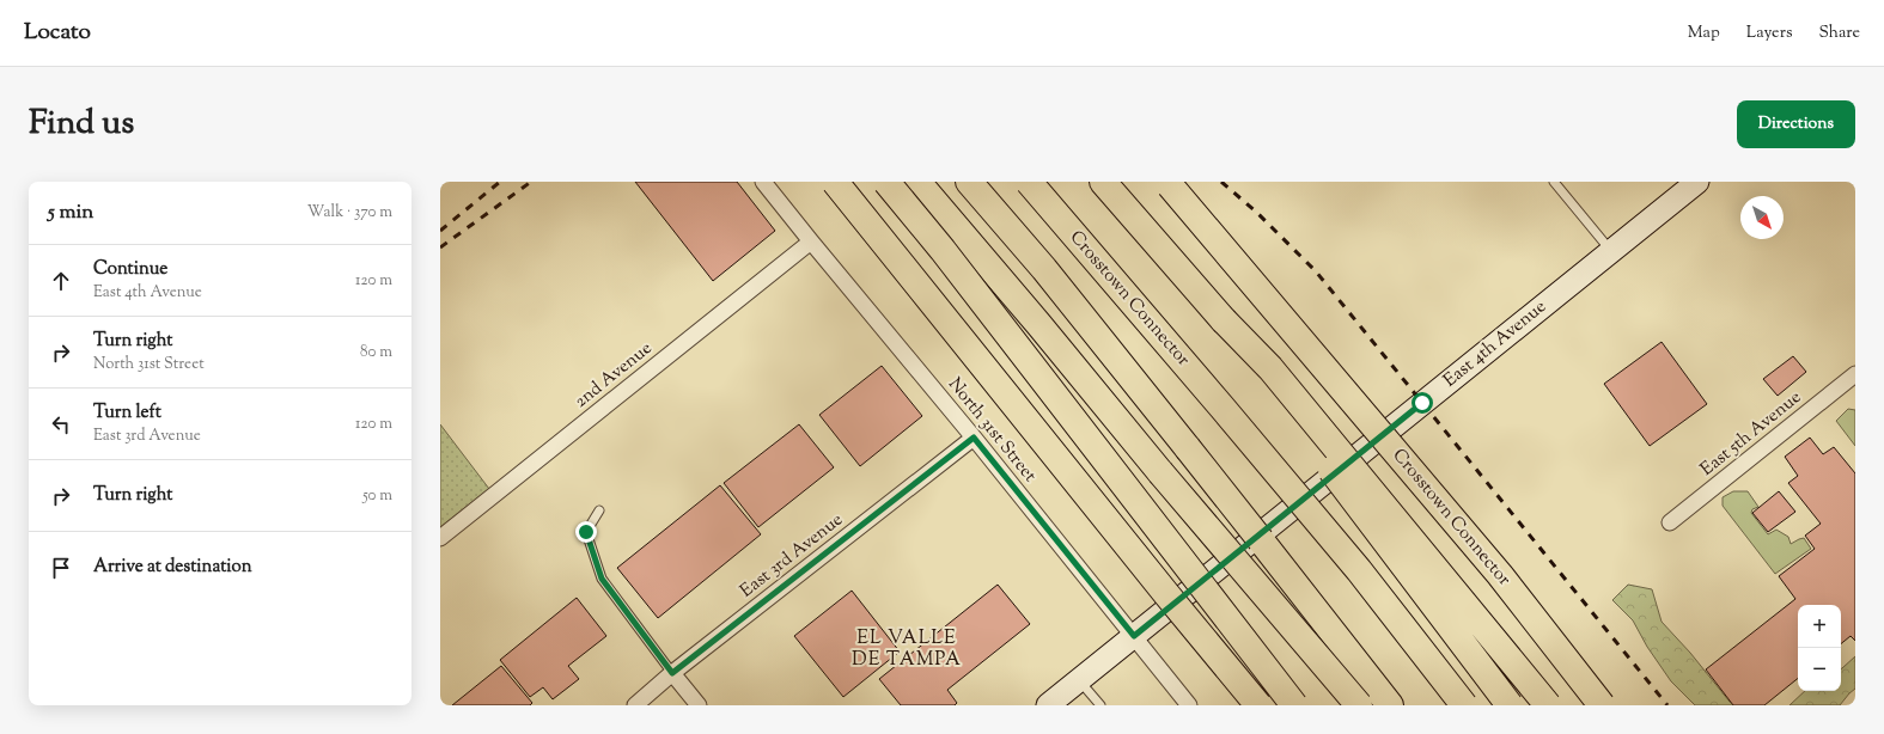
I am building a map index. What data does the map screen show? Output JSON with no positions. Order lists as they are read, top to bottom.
{
  "streets": {
    "highway": ["Crosstown Connector"],
    "street": [
      "East 4th Avenue",
      "2nd Avenue",
      "North 31st Street",
      "East 5th Avenue",
      "East 3rd Avenue"
    ]
  },
  "crossings": [
    ["East 4th Avenue", "North 31st Street"],
    ["2nd Avenue", "North 31st Street"],
    ["North 31st Street", "East 3rd Avenue"]
  ],
  "districts": ["EL VALLE DE TAMPA"],
  "north": "bottom right",
  "page": {
    "header": "Locato",
    "nav": ["Map", "Layers", "Share"],
    "title": "Find us",
    "buttons": "Directions",
    "heading": ["5 min", "Walk · 370 m"],
    "list": [
      ["Continue", "East 4th Avenue", "120 m"],
      ["Turn right", "North 31st Street", "80 m"],
      ["Turn left", "East 3rd Avenue", "120 m"],
      ["Turn right", "50 m"],
      "Arrive at destination"
    ],
    "map_buttons": ["+", "−"]
  }
}
